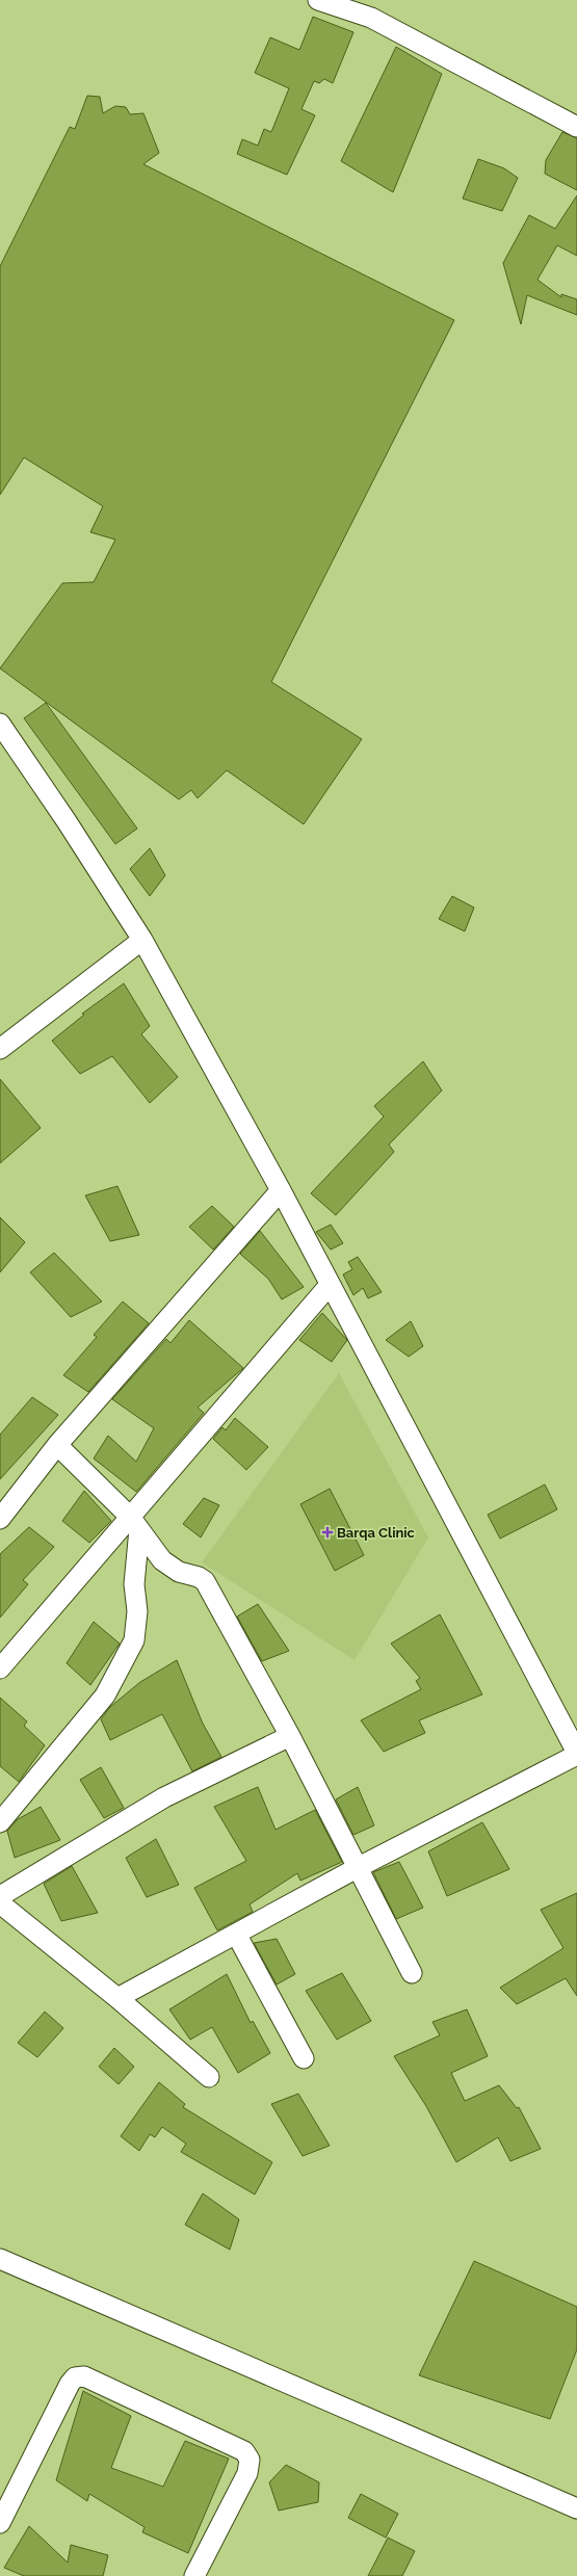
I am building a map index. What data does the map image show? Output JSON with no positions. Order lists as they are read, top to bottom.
{
  "places": {
    "health": ["Barqa Clinic"]
  }
}
